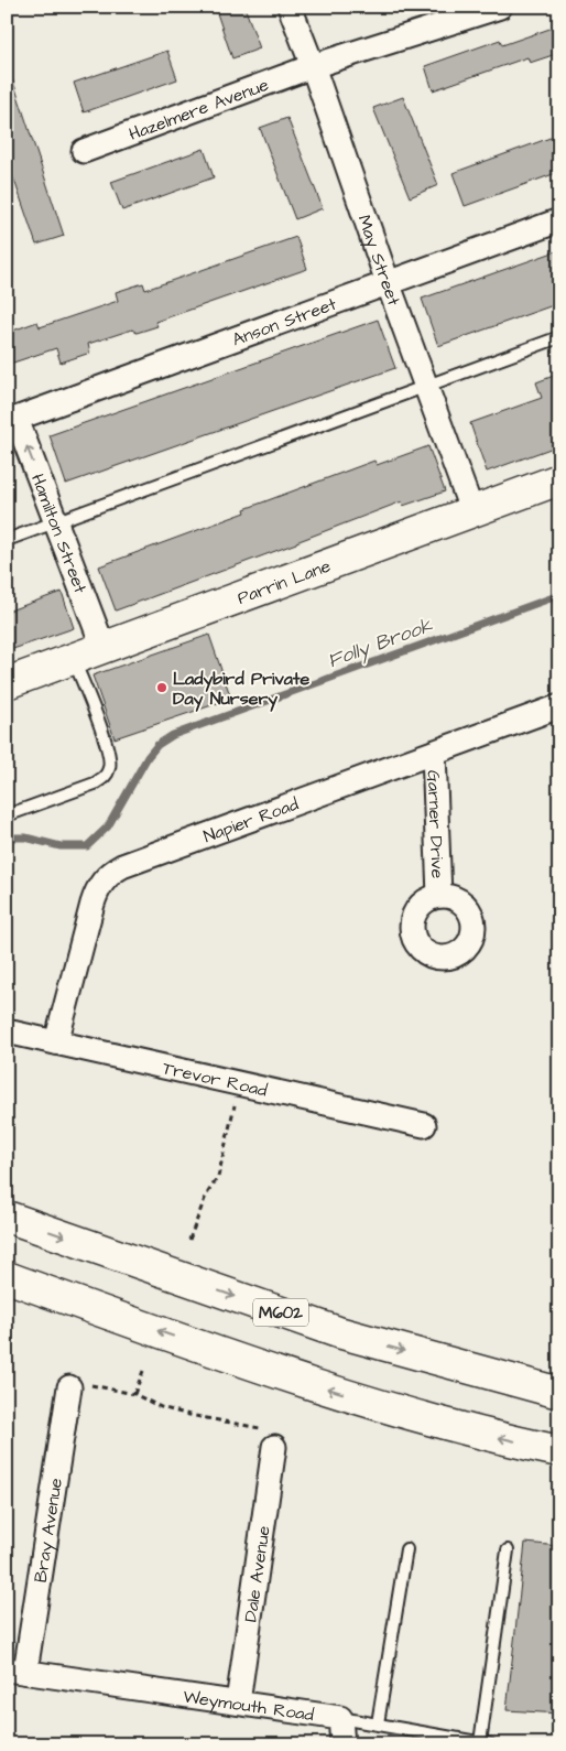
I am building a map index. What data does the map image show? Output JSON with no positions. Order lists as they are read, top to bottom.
{
  "streets": {
    "main road": ["Parrin Lane", "M602"],
    "street": [
      "Hazelmere Avenue",
      "May Street",
      "Anson Street",
      "Hamilton Street",
      "Napier Road",
      "Garner Drive",
      "Trevor Road",
      "Bray Avenue",
      "Dale Avenue",
      "Weymouth Road"
    ]
  },
  "crossings": [
    ["Hazelmere Avenue", "May Street"],
    ["May Street", "Anson Street"],
    ["May Street", "Parrin Lane"],
    ["Anson Street", "Hamilton Street"],
    ["Hamilton Street", "Parrin Lane"],
    ["Napier Road", "Garner Drive"],
    ["Napier Road", "Trevor Road"],
    ["Bray Avenue", "Weymouth Road"],
    ["Dale Avenue", "Weymouth Road"]
  ],
  "one_way": ["Hamilton Street"],
  "water": ["Folly Brook"],
  "places": ["Ladybird Private Day Nursery"]
}
